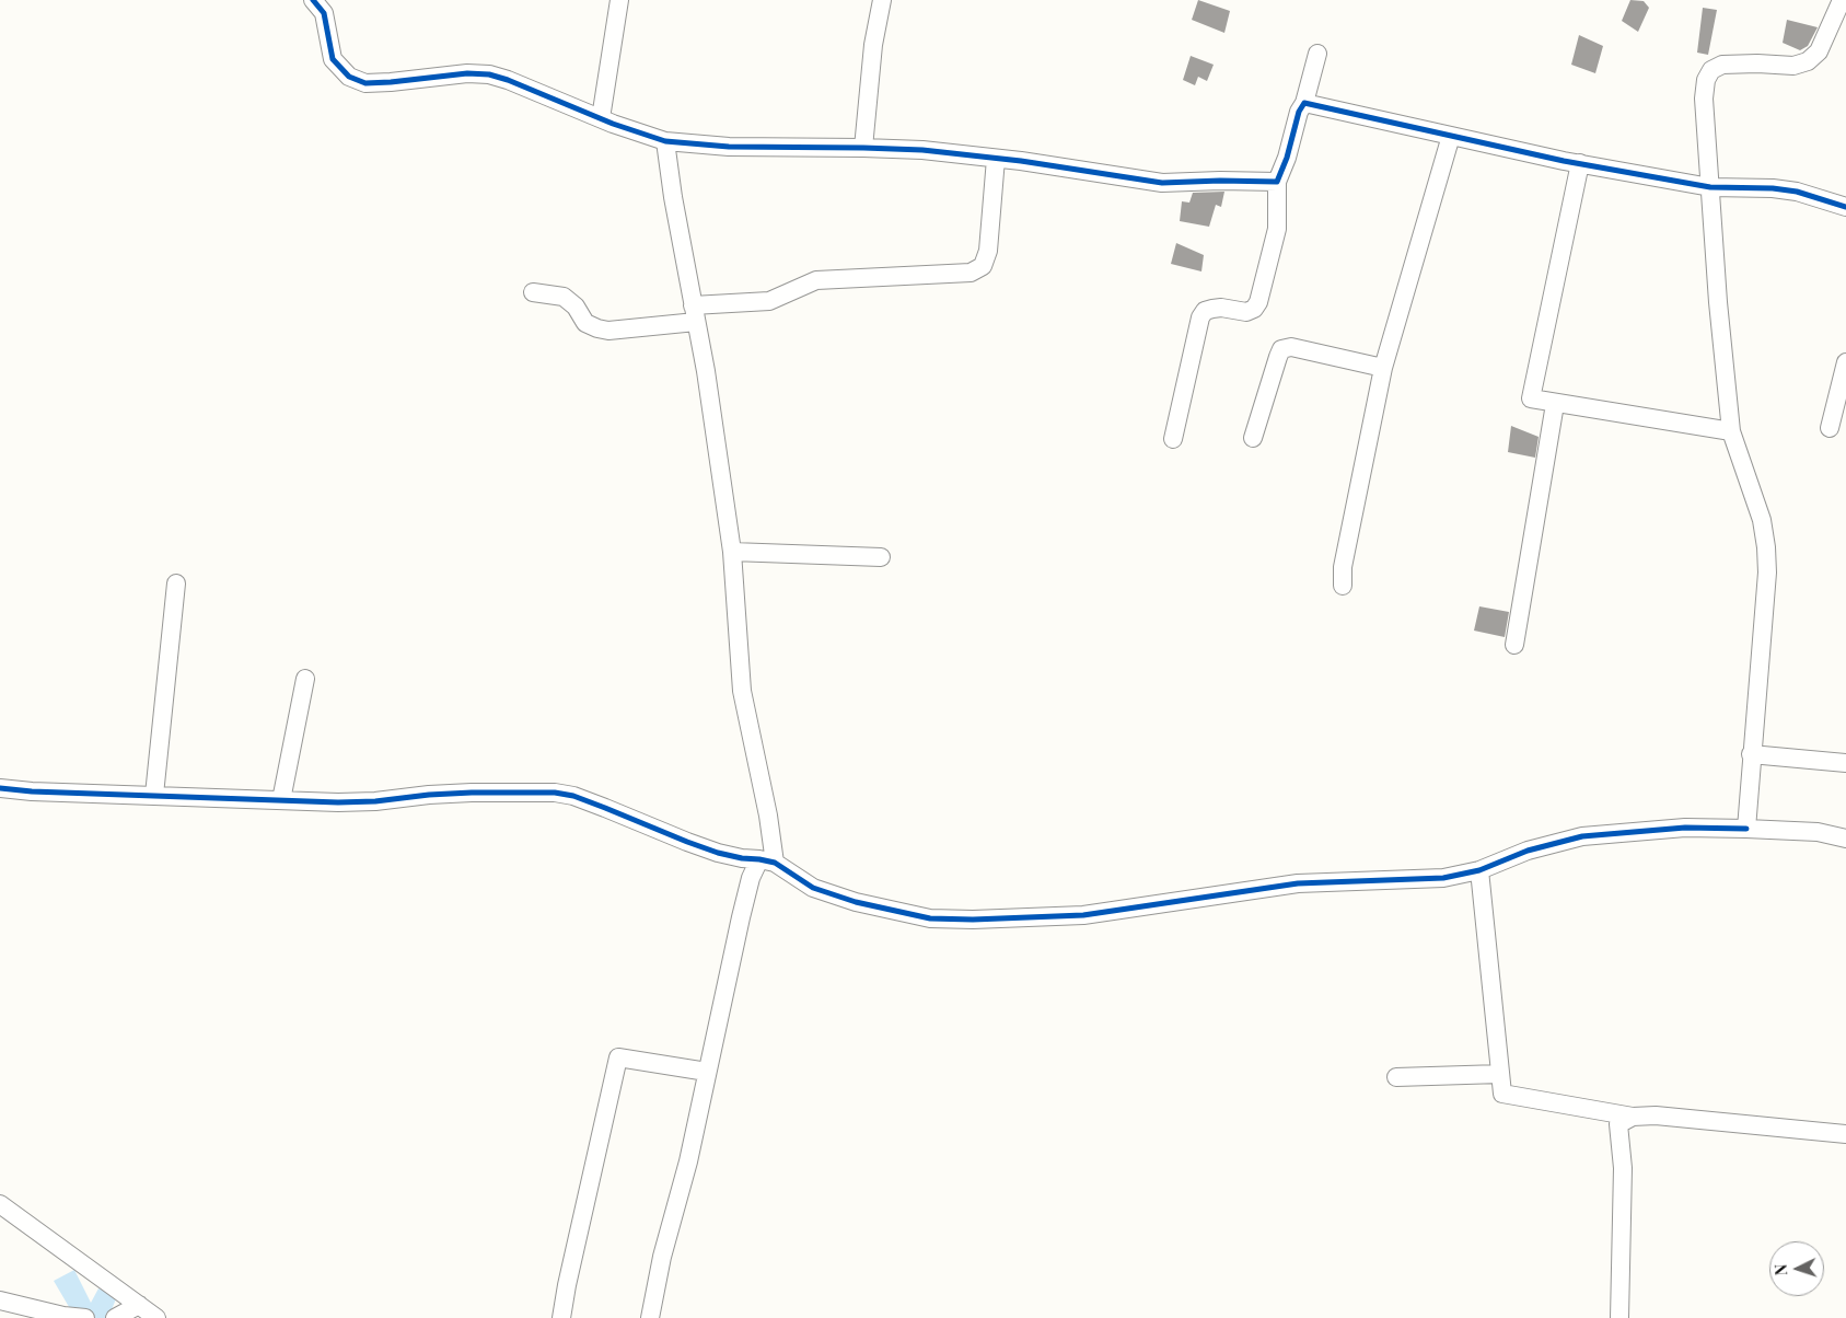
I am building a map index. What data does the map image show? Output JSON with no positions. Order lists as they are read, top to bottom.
{
  "north": "left"
}
